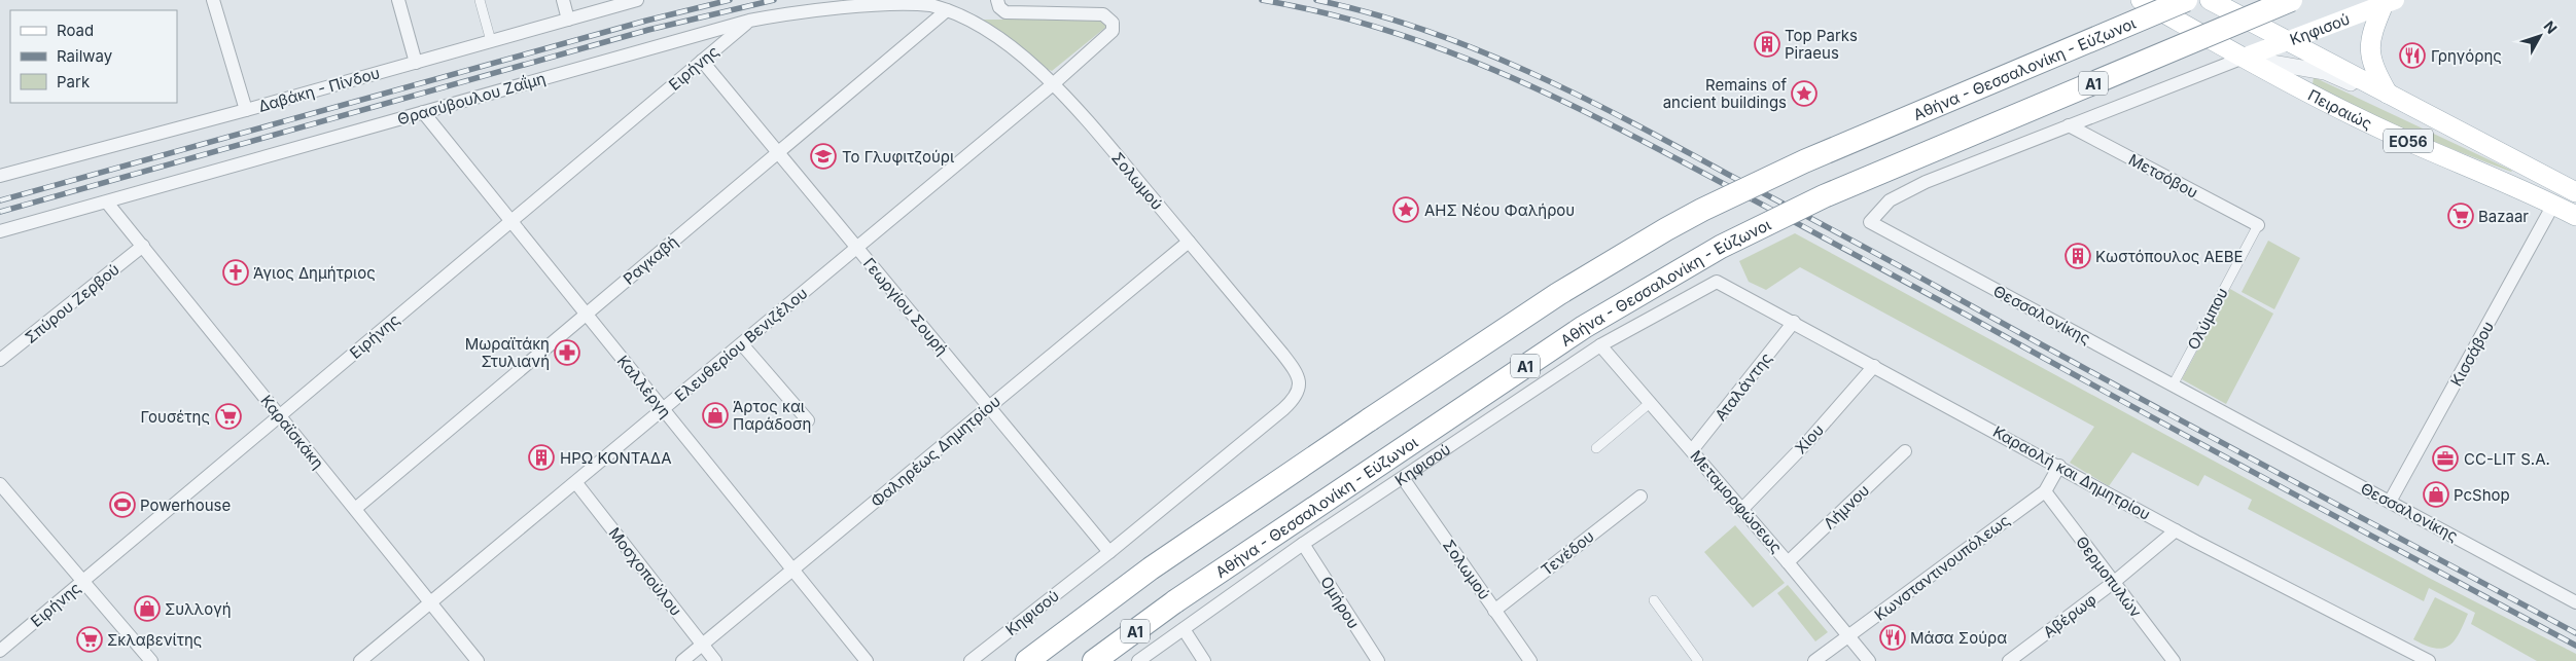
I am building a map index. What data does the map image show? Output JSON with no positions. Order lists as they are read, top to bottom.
{
  "streets": {
    "highway": ["Αθήνα - Θεσσαλονίκη - Εύζωνοι", "Α1"],
    "main road": ["Κηφισού", "Πειραιώς", "ΕΟ56"],
    "street": [
      "Ειρήνης",
      "Δαβάκη - Πίνδου",
      "Θρασύβουλου Ζαΐμη",
      "Μετσόβου",
      "Σολωμού",
      "Ραγκαβή",
      "Σπύρου Ζερβού",
      "Γεωργίου Σουρή",
      "Θεσσαλονίκης",
      "Ολύμπου",
      "Ελευθερίου Βενιζέλου",
      "Κισσάβου",
      "Καλλέργη",
      "Αταλάντης",
      "Καραϊσκάκη",
      "Χίου",
      "Φαληρέως Δημητρίου",
      "Καραολή και Δημητρίου",
      "Μεταμορφώσεως",
      "Λήμνου",
      "Τενέδου",
      "Κωνσταντινουπόλεως",
      "Μοσχοπούλου",
      "Θερμοπυλών",
      "Ομήρου",
      "Αβέρωφ"
    ]
  },
  "crossings": [
    ["Κηφισού", "Πειραιώς"],
    ["Κηφισού", "ΕΟ56"],
    ["Κηφισού", "Σολωμού"],
    ["Κηφισού", "Γεωργίου Σουρή"],
    ["Κηφισού", "Θεσσαλονίκης"],
    ["Κηφισού", "Καραολή και Δημητρίου"],
    ["Κηφισού", "Μεταμορφώσεως"],
    ["Κηφισού", "Ομήρου"],
    ["Ειρήνης", "Θρασύβουλου Ζαΐμη"],
    ["Ειρήνης", "Γεωργίου Σουρή"],
    ["Ειρήνης", "Καλλέργη"],
    ["Ειρήνης", "Καραϊσκάκη"],
    ["Θρασύβουλου Ζαΐμη", "Σολωμού"],
    ["Θρασύβουλου Ζαΐμη", "Ραγκαβή"],
    ["Θρασύβουλου Ζαΐμη", "Καλλέργη"],
    ["Θρασύβουλου Ζαΐμη", "Καραϊσκάκη"],
    ["Πειραιώς", "Θεσσαλονίκης"],
    ["Πειραιώς", "Κισσάβου"],
    ["Μετσόβου", "Θεσσαλονίκης"],
    ["Μετσόβου", "Ολύμπου"],
    ["Σολωμού", "Ραγκαβή"],
    ["Σολωμού", "Ελευθερίου Βενιζέλου"],
    ["Σολωμού", "Φαληρέως Δημητρίου"],
    ["Σολωμού", "Τενέδου"],
    ["Ραγκαβή", "Γεωργίου Σουρή"],
    ["Ραγκαβή", "Καλλέργη"],
    ["Ραγκαβή", "Καραϊσκάκη"],
    ["Σπύρου Ζερβού", "Καραϊσκάκη"],
    ["Γεωργίου Σουρή", "Ελευθερίου Βενιζέλου"],
    ["Γεωργίου Σουρή", "Φαληρέως Δημητρίου"],
    ["Θεσσαλονίκης", "Ολύμπου"],
    ["Θεσσαλονίκης", "Κισσάβου"],
    ["Ελευθερίου Βενιζέλου", "Καλλέργη"],
    ["Ελευθερίου Βενιζέλου", "Καραϊσκάκη"],
    ["Ελευθερίου Βενιζέλου", "Μοσχοπούλου"],
    ["Καλλέργη", "Φαληρέως Δημητρίου"],
    ["Αταλάντης", "Καραολή και Δημητρίου"],
    ["Αταλάντης", "Μεταμορφώσεως"],
    ["Χίου", "Καραολή και Δημητρίου"],
    ["Χίου", "Μεταμορφώσεως"],
    ["Φαληρέως Δημητρίου", "Μοσχοπούλου"],
    ["Καραολή και Δημητρίου", "Κωνσταντινουπόλεως"],
    ["Καραολή και Δημητρίου", "Αβέρωφ"],
    ["Μεταμορφώσεως", "Λήμνου"],
    ["Μεταμορφώσεως", "Κωνσταντινουπόλεως"],
    ["Κωνσταντινουπόλεως", "Θερμοπυλών"],
    ["Θερμοπυλών", "Αβέρωφ"]
  ],
  "places": {
    "building": ["Top Parks Piraeus", "Κωστόπουλος ΑΕΒΕ", "ΗΡΩ ΚΟΝΤΑΔΑ"],
    "restaurant": ["Γρηγόρης", "Μάσα Σούρα"],
    "place": ["Remains of ancient buildings", "ΑΗΣ Νέου Φαλήρου"],
    "school or university": ["Το Γλυφιτζούρι"],
    "supermarket": ["Bazaar", "Γουσέτης", "Σκλαβενίτης"],
    "church": ["Άγιος Δημήτριος"],
    "pharmacy": ["Μωραϊτάκη Στυλιανή"],
    "shop": ["Άρτος και Παράδοση", "PcShop", "Συλλογή"],
    "office": ["CC-LIT S.A."],
    "sports": ["Powerhouse"]
  },
  "legend": ["Road", "Railway", "Park"],
  "north": "top right"
}
